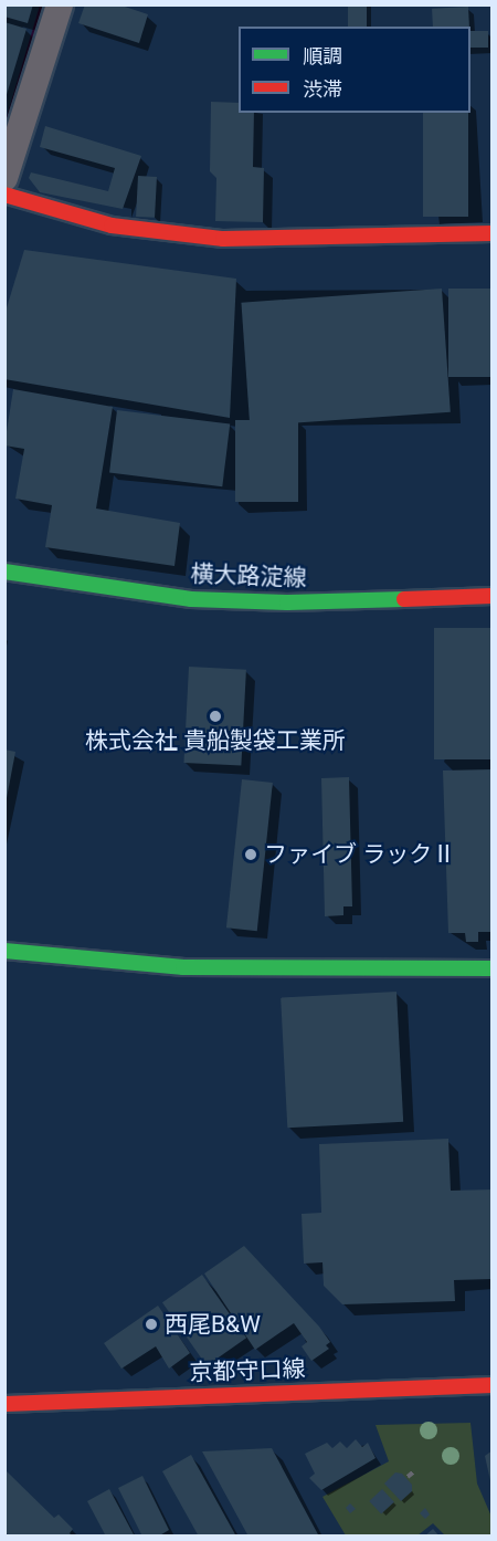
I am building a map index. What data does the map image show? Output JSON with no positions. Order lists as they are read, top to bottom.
{
  "streets": {
    "street": ["横大路淀線", "京都守口線"]
  },
  "places": ["株式会社 貴船製袋工業所", "ファイブ ラックⅡ", "西尾B&W"],
  "legend": ["順調", "渋滞"]
}
